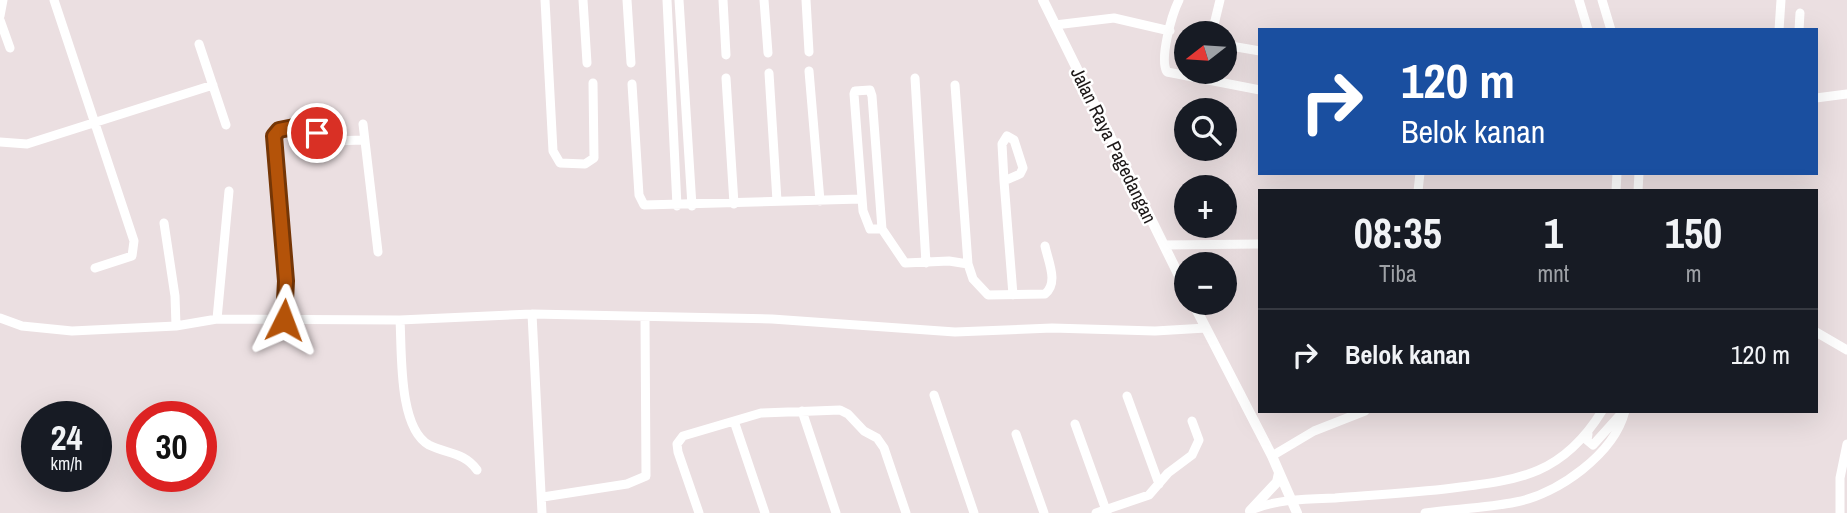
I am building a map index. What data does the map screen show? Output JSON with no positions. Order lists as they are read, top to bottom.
{
  "streets": {
    "street": ["Jalan Raya Pagedangan"]
  },
  "north": "left",
  "page": {
    "map_buttons": ["+", "−"],
    "turn": ["120 m", "Belok kanan"],
    "eta": [
      "08:35",
      "Tiba",
      "1",
      "mnt",
      "150",
      "m"
    ],
    "list": [
      {
        "name": "Belok kanan",
        "value": "120 m"
      }
    ],
    "speed": "24 km/h",
    "limit": "30"
  }
}
